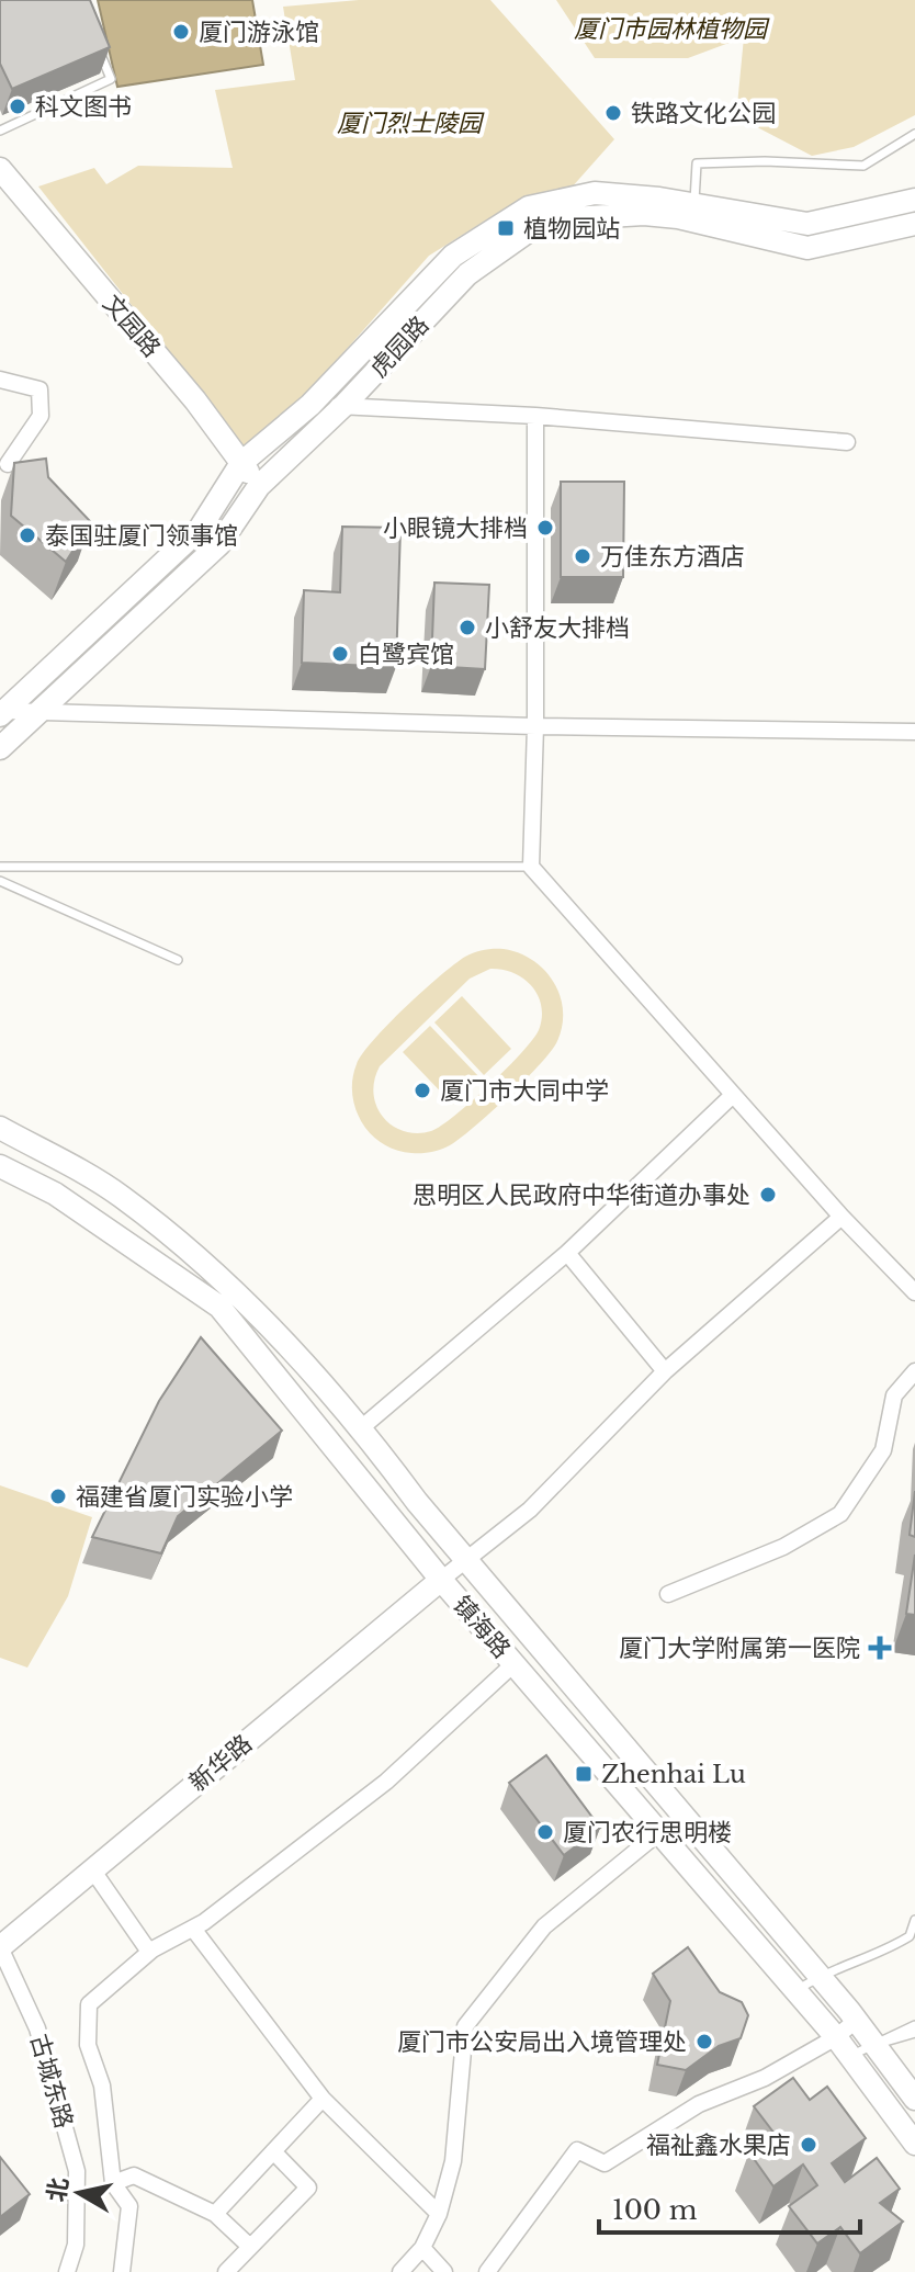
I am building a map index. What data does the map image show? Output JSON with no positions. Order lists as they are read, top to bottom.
{
  "streets": {
    "main road": [
      "文园路",
      "虎园路",
      "镇海路",
      "新华路"
    ],
    "street": ["古城东路"]
  },
  "crossings": [
    ["文园路", "虎园路"],
    ["镇海路", "新华路"],
    ["新华路", "古城东路"]
  ],
  "parks": ["厦门市园林植物园", "厦门烈士陵园"],
  "places": {
    "other": [
      "厦门游泳馆",
      "科文图书",
      "铁路文化公园",
      "小眼镜大排档",
      "泰国驻厦门领事馆",
      "万佳东方酒店",
      "小舒友大排档",
      "白鹭宾馆",
      "厦门市大同中学",
      "思明区人民政府中华街道办事处",
      "福建省厦门实验小学",
      "厦门农行思明楼",
      "厦门市公安局出入境管理处",
      "福祉鑫水果店"
    ],
    "transit": ["植物园站", "Zhenhai Lu"],
    "health": ["厦门大学附属第一医院"]
  },
  "scale_bar": "100 m",
  "north": "left"
}
